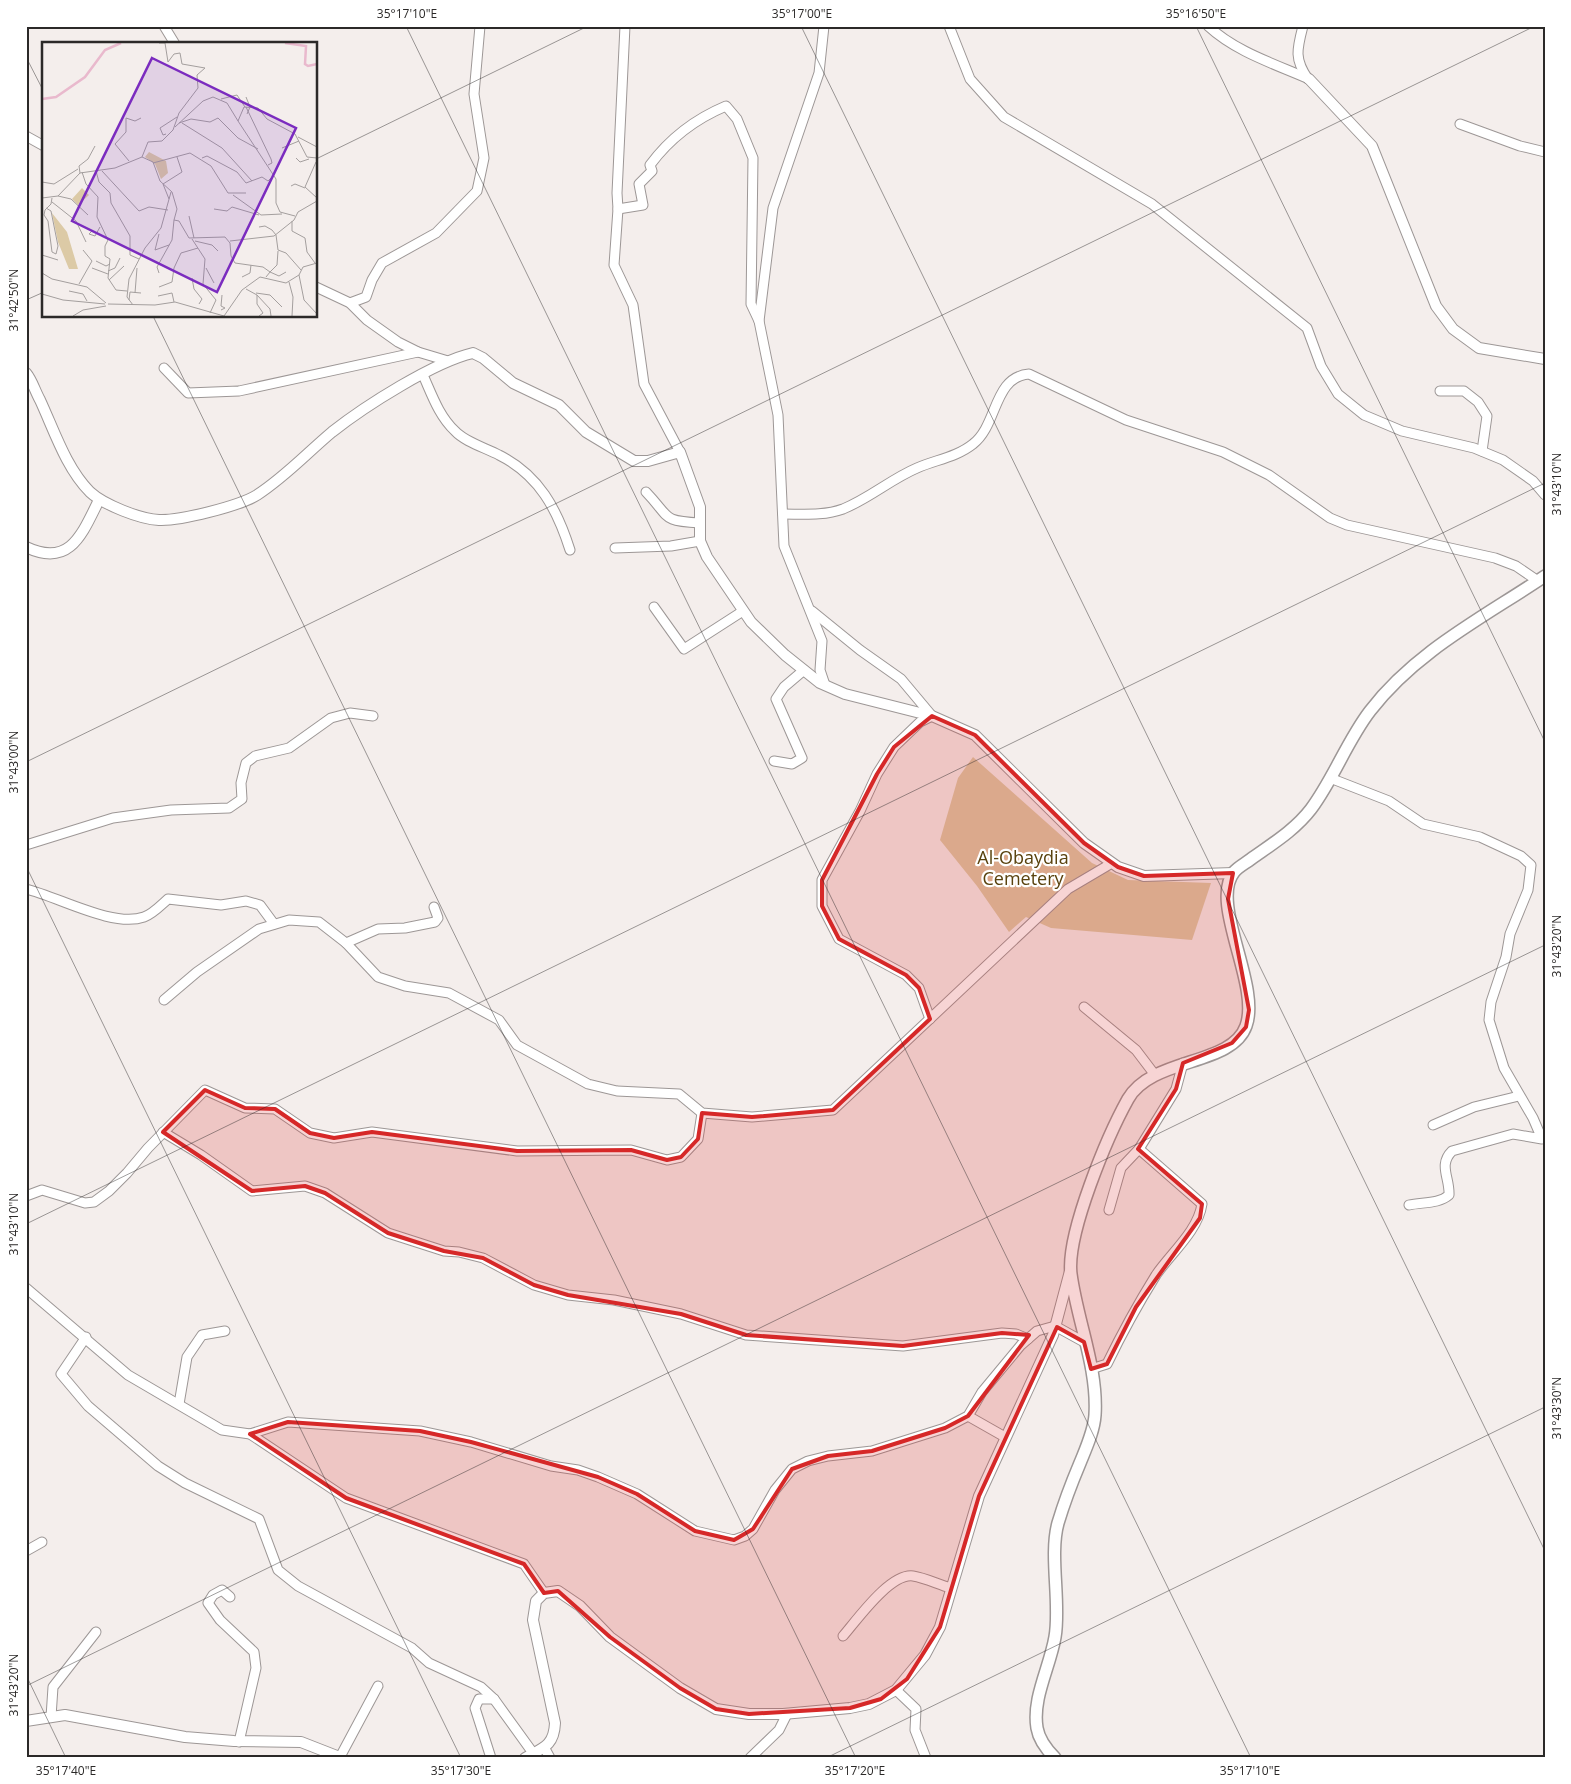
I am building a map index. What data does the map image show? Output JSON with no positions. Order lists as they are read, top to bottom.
{
  "parks": ["Al-Obaydia Cemetery"],
  "coordinates": [
    "35°17'10\"E",
    "35°17'00\"E",
    "35°16'50\"E",
    "31°42'50\"N",
    "31°43'10\"N",
    "31°43'00\"N",
    "31°43'20\"N",
    "31°43'30\"N",
    "35°17'40\"E",
    "35°17'30\"E",
    "35°17'20\"E"
  ]
}
